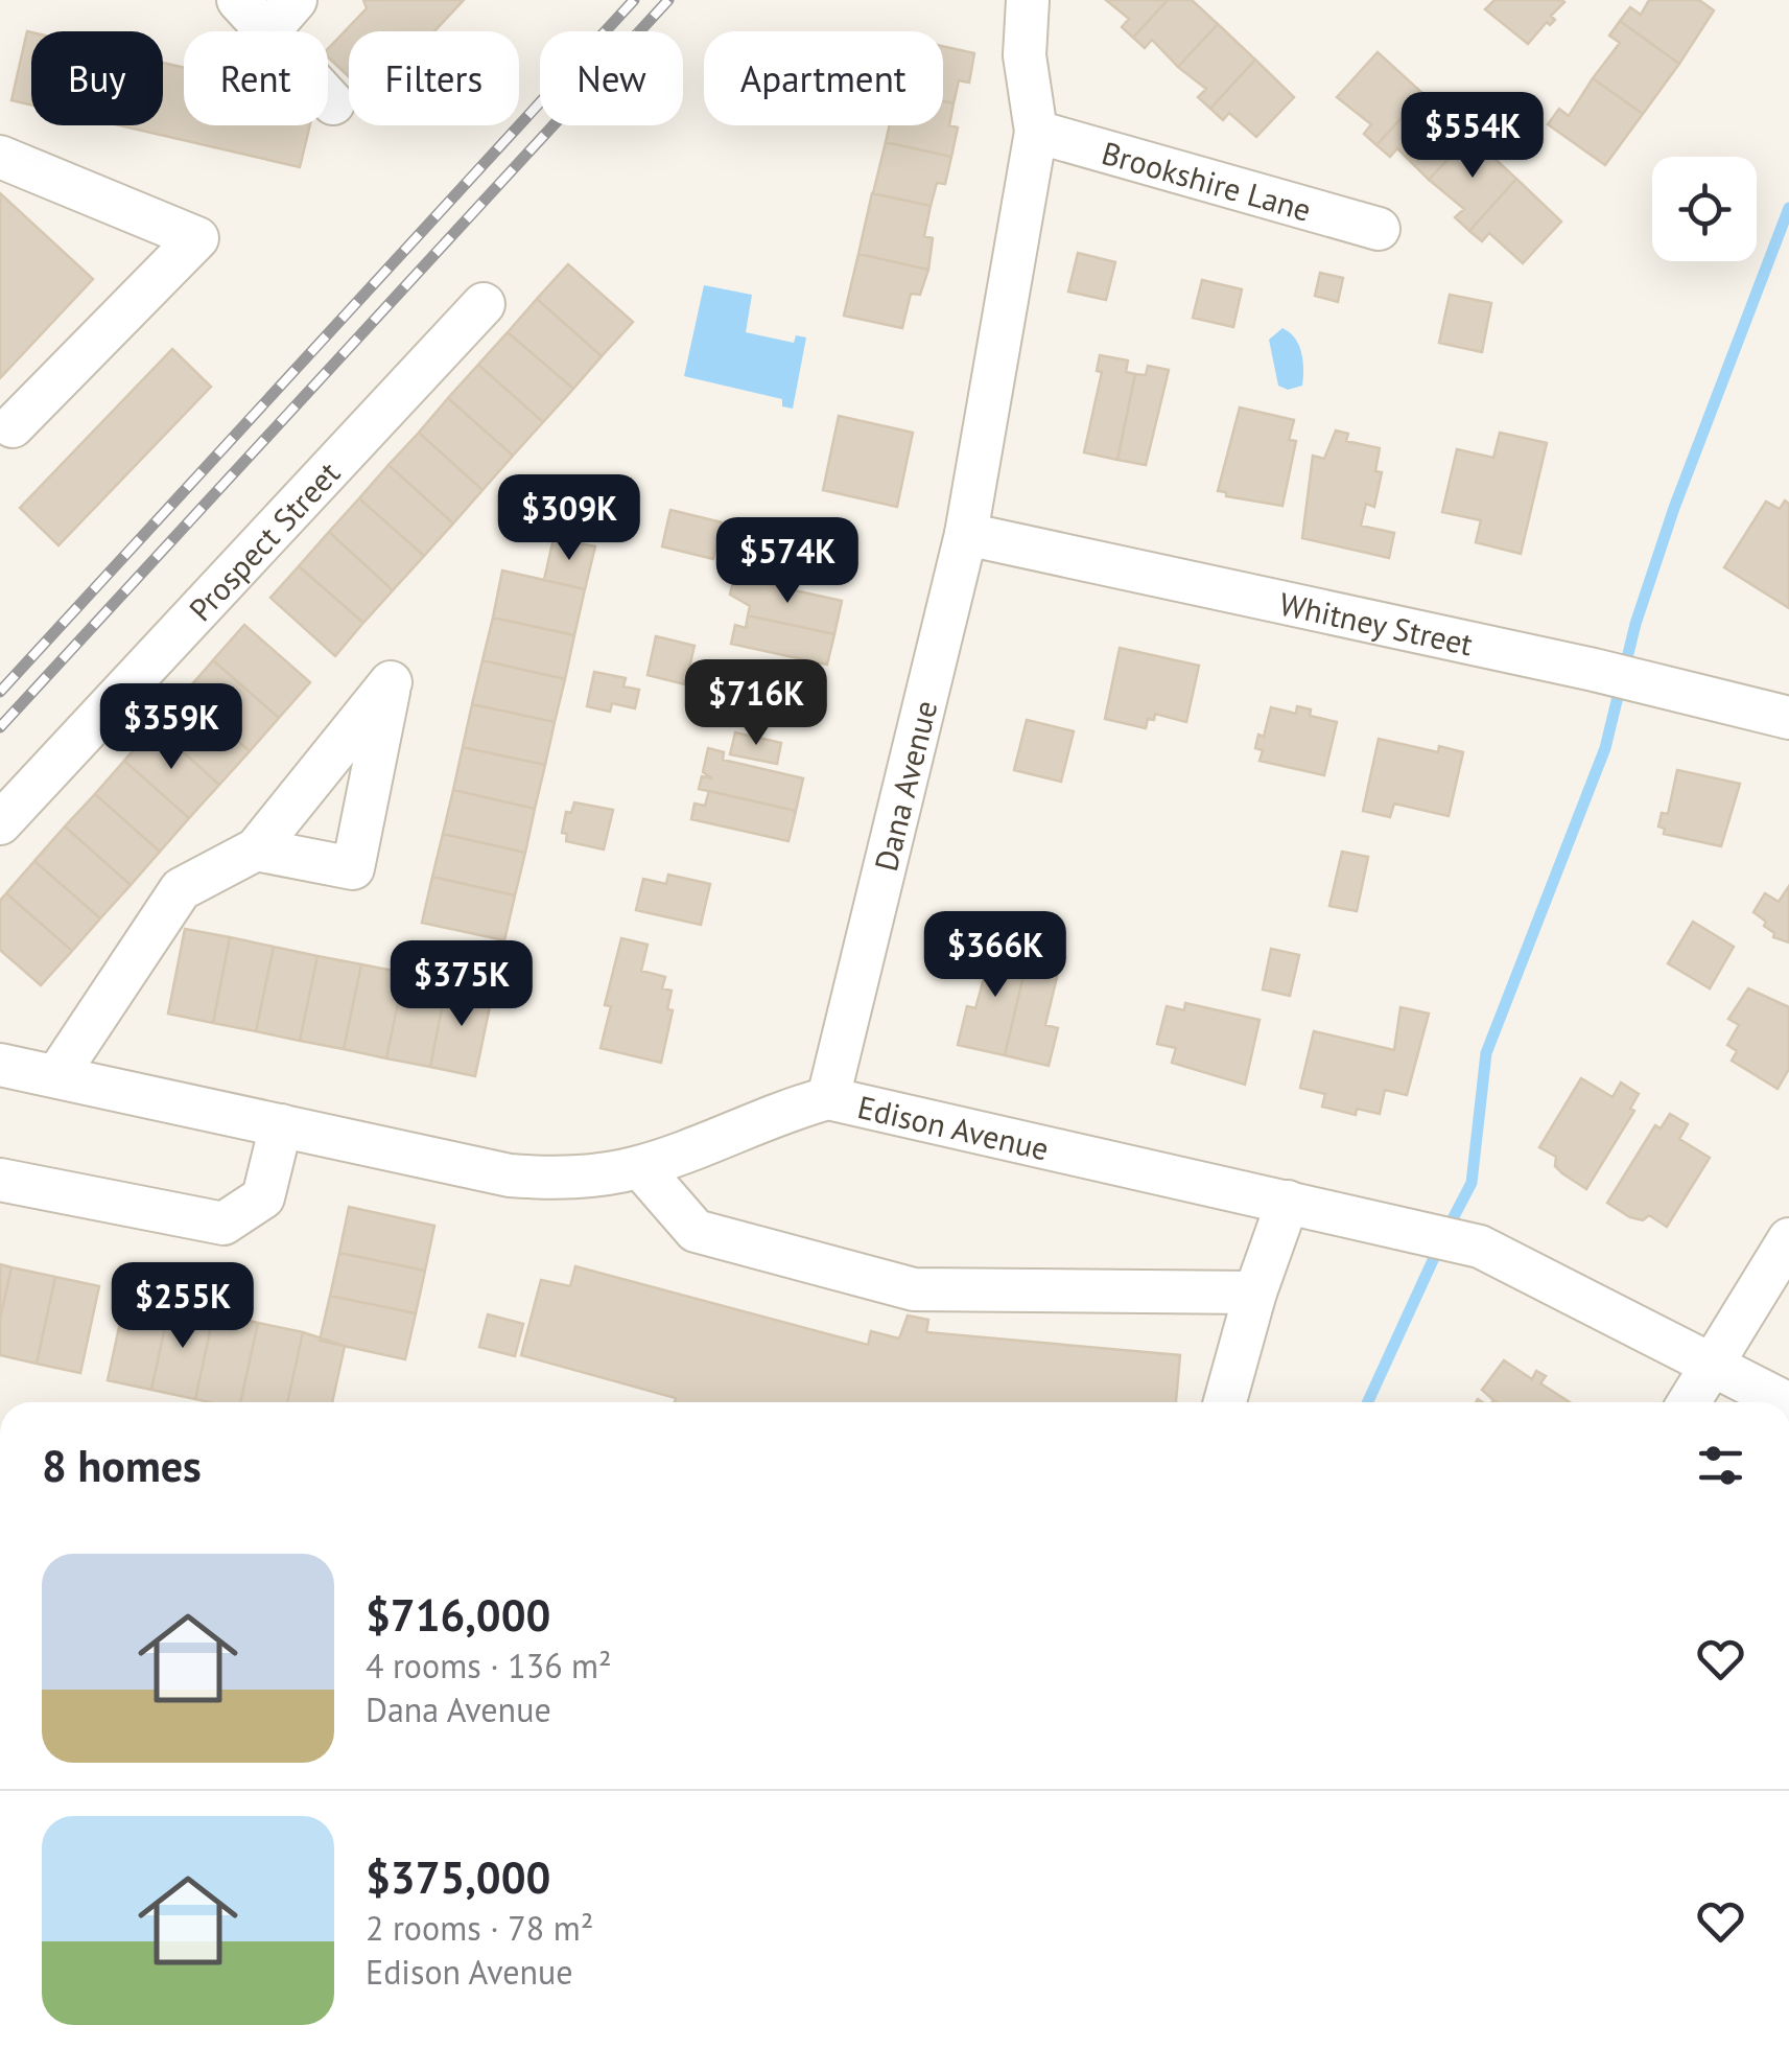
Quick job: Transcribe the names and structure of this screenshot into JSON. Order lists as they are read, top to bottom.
{
  "streets": {
    "street": [
      "Brookshire Lane",
      "Prospect Street",
      "Whitney Street",
      "Dana Avenue",
      "Edison Avenue"
    ]
  },
  "crossings": [
    ["Whitney Street", "Dana Avenue"],
    ["Dana Avenue", "Edison Avenue"]
  ],
  "page": {
    "chip": [
      "Buy",
      "Rent",
      "Filters",
      "New",
      "Apartment"
    ],
    "price": [
      "$554K",
      "$309K",
      "$574K",
      "$716K",
      "$359K",
      "$366K",
      "$375K",
      "$255K"
    ],
    "heading": "8 homes",
    "list": [
      {
        "name": "$716,000",
        "note": "4 rooms · 136 m² · Dana Avenue"
      },
      {
        "name": "$375,000",
        "note": "2 rooms · 78 m² · Edison Avenue"
      }
    ]
  }
}
